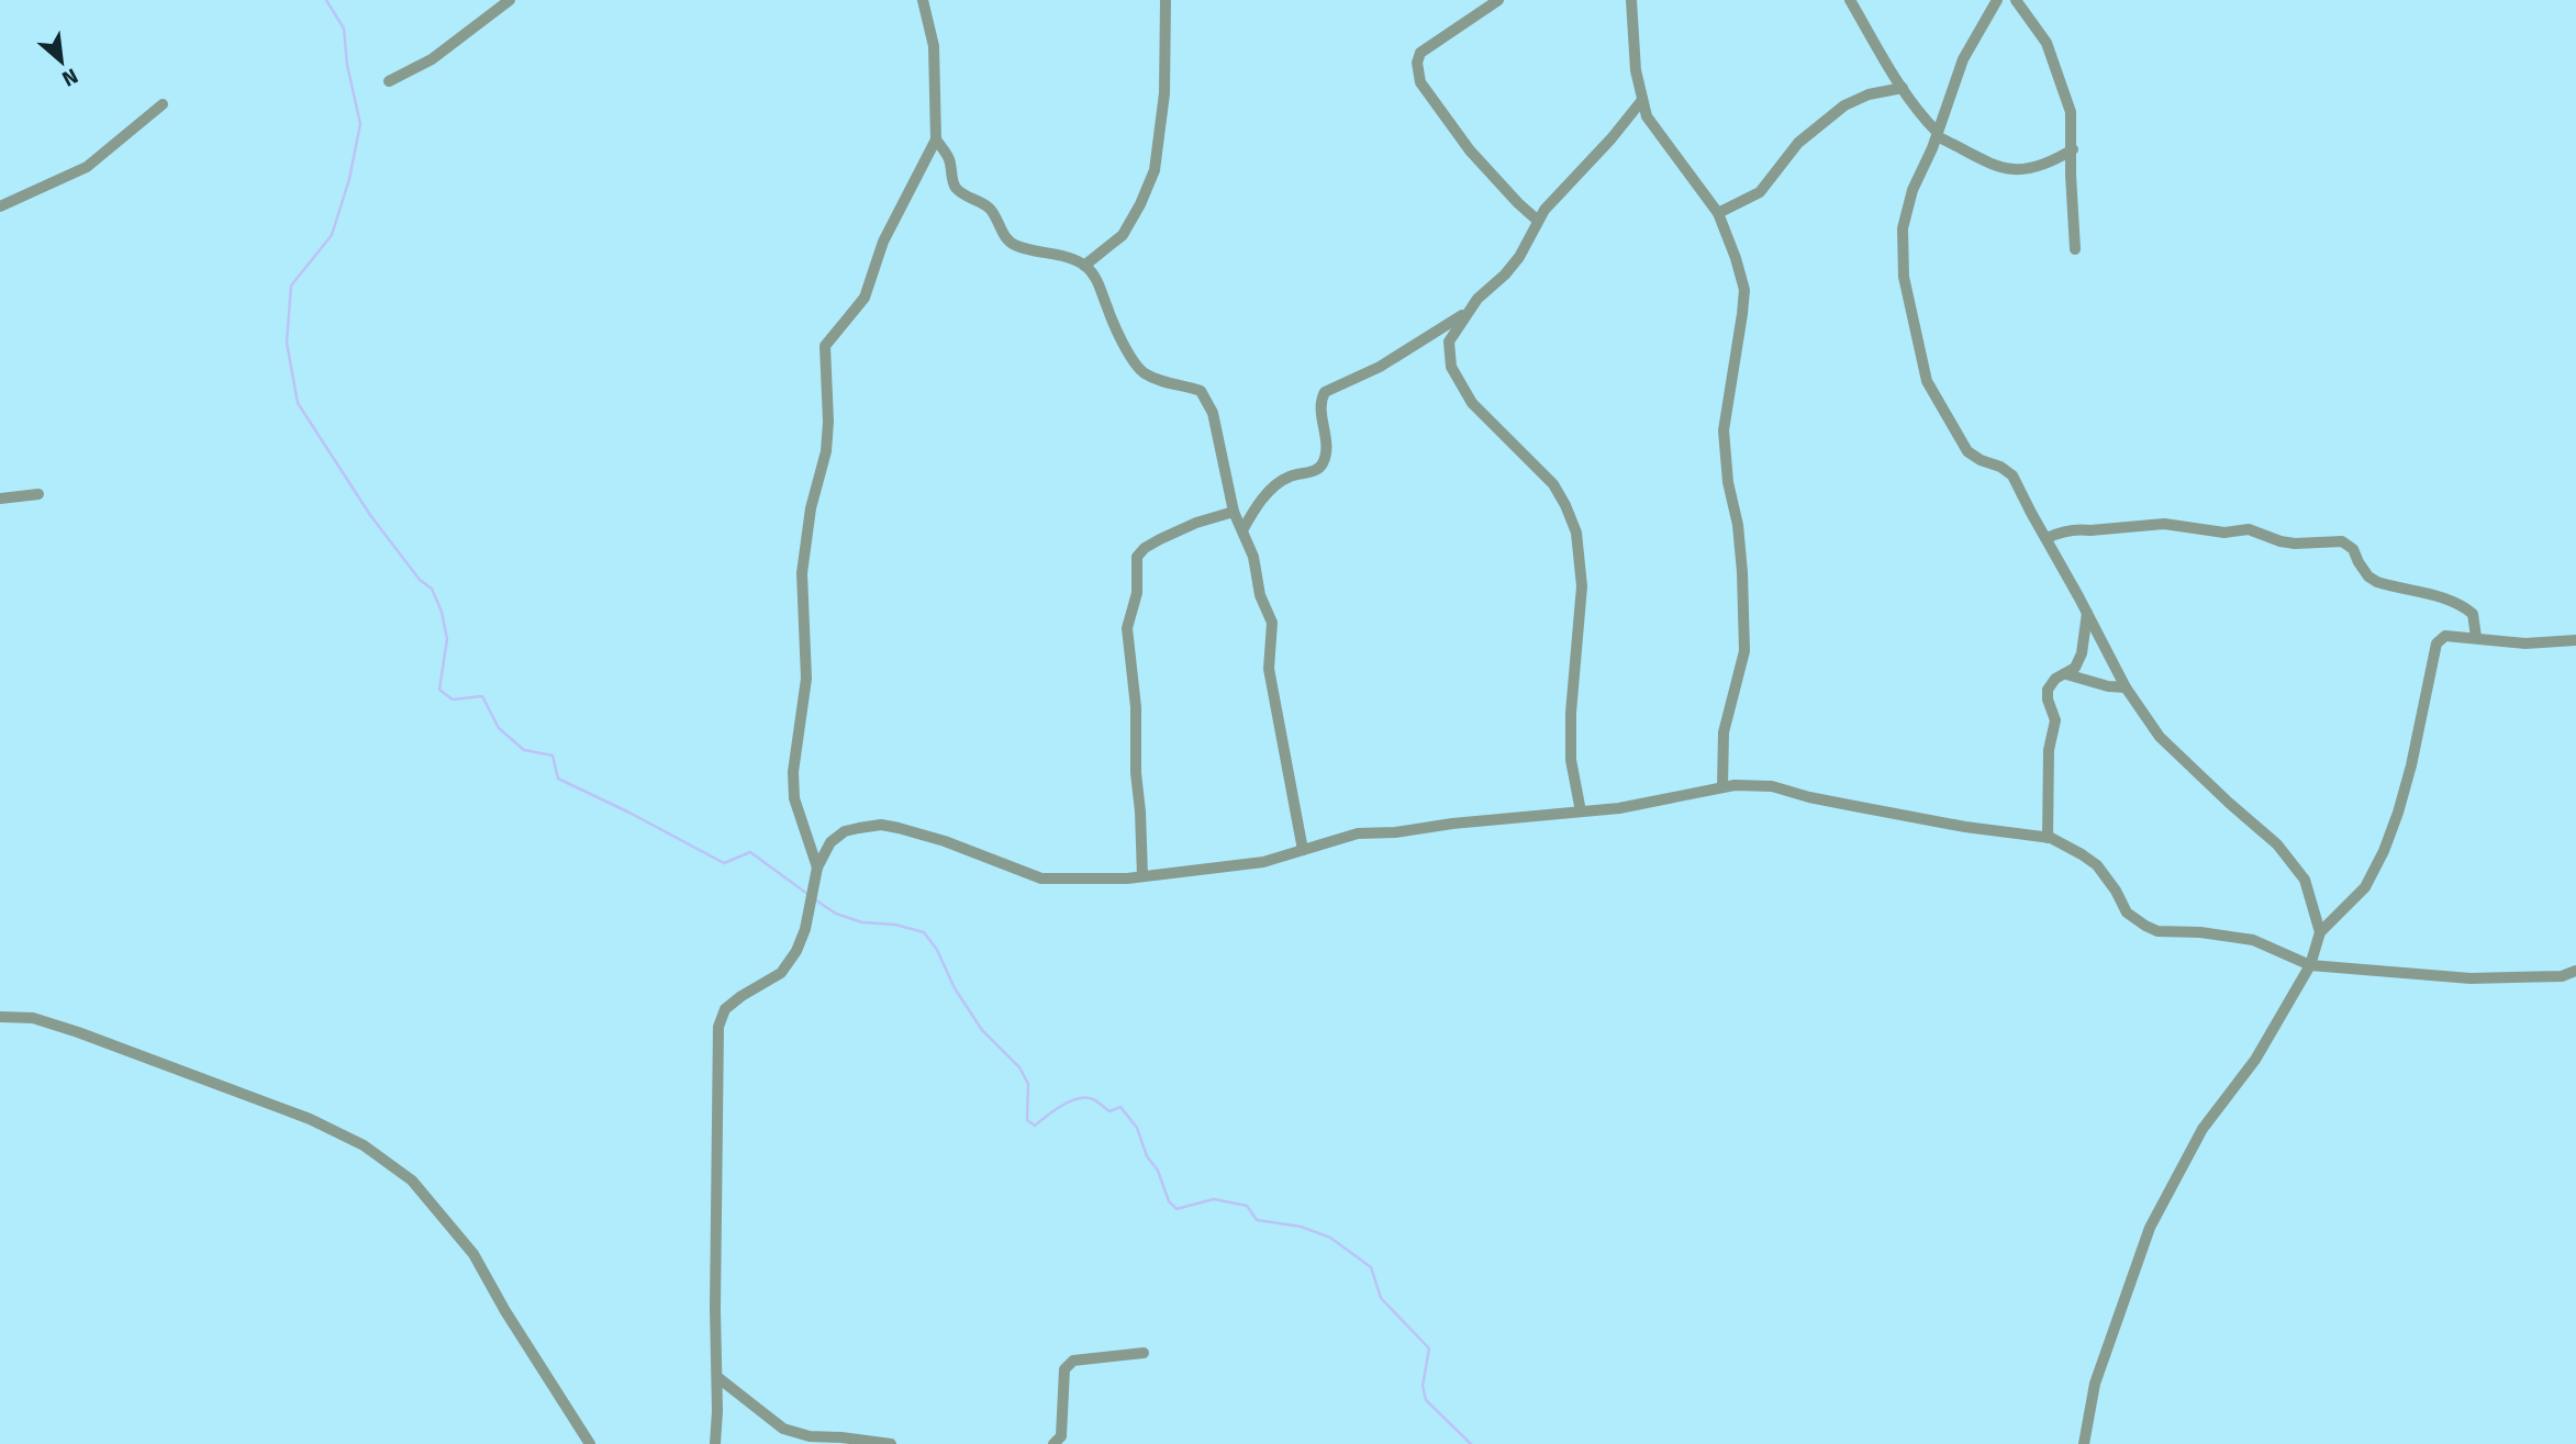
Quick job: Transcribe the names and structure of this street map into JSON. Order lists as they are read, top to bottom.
{
  "north": "bottom right"
}
